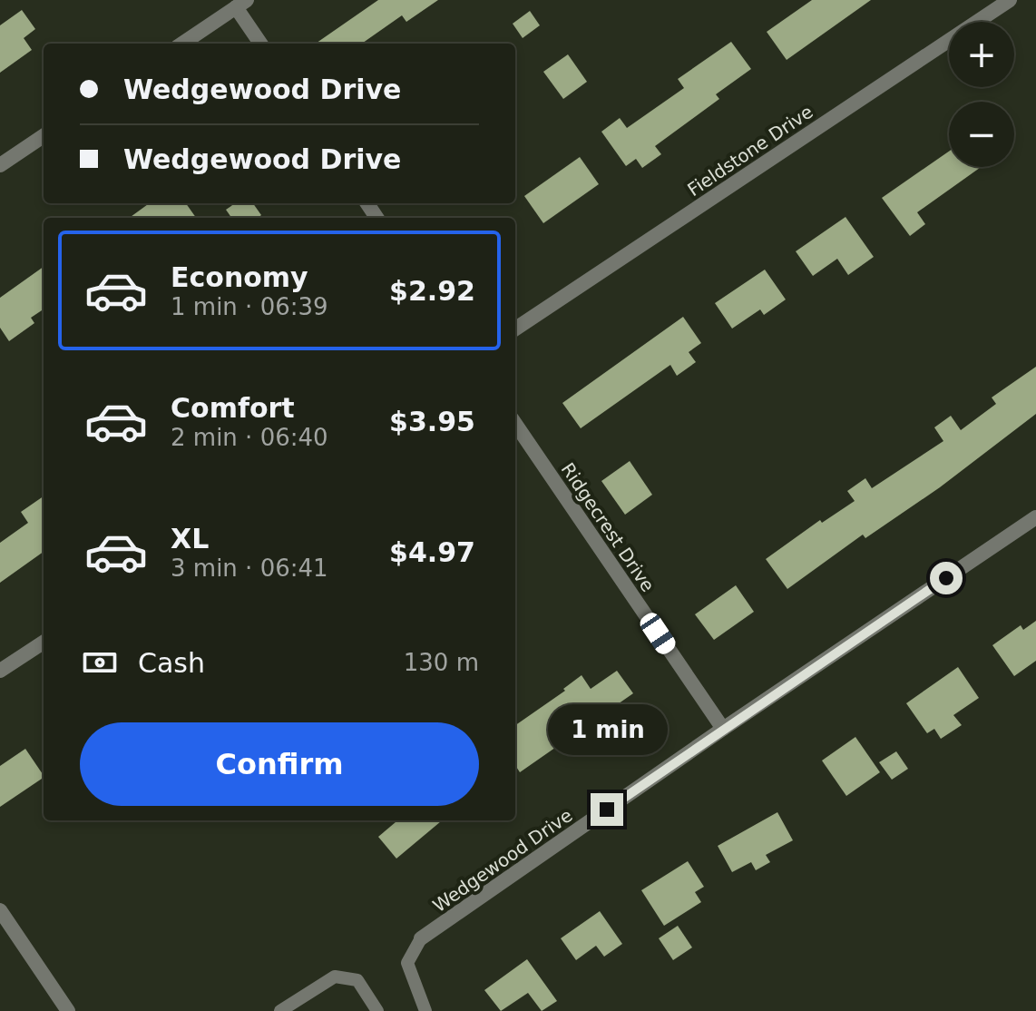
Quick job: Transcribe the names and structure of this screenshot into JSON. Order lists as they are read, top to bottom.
{
  "streets": {
    "street": ["Fieldstone Drive", "Ridgecrest Drive", "Wedgewood Drive"]
  },
  "crossings": [
    ["Ridgecrest Drive", "Wedgewood Drive"]
  ],
  "page": {
    "map_buttons": ["+", "−"],
    "banner": ["Wedgewood Drive", "Wedgewood Drive"],
    "list": [
      {
        "name": "Economy",
        "note": "1 min · 06:39",
        "value": "$2.92"
      },
      {
        "name": "Comfort",
        "note": "2 min · 06:40",
        "value": "$3.95"
      },
      {
        "name": "XL",
        "note": "3 min · 06:41",
        "value": "$4.97"
      }
    ],
    "pay": ["Cash", "130 m"],
    "bubble": "1 min",
    "buttons": "Confirm"
  }
}
